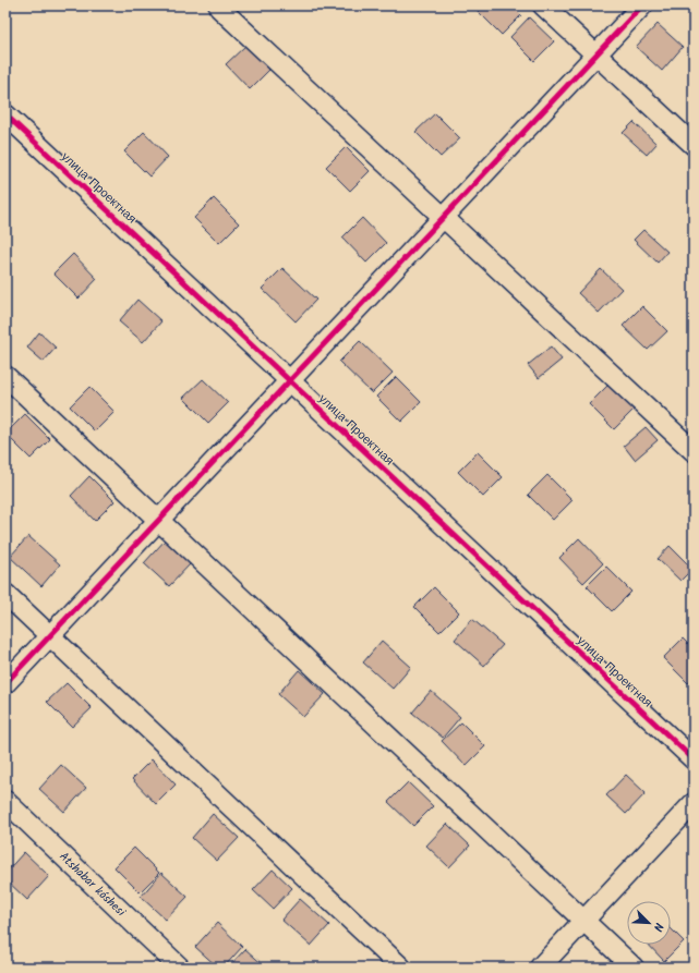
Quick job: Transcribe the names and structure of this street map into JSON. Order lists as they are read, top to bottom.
{
  "streets": {
    "street": ["улица Проектная", "Atshabar kóshesi"]
  },
  "north": "bottom right"
}
